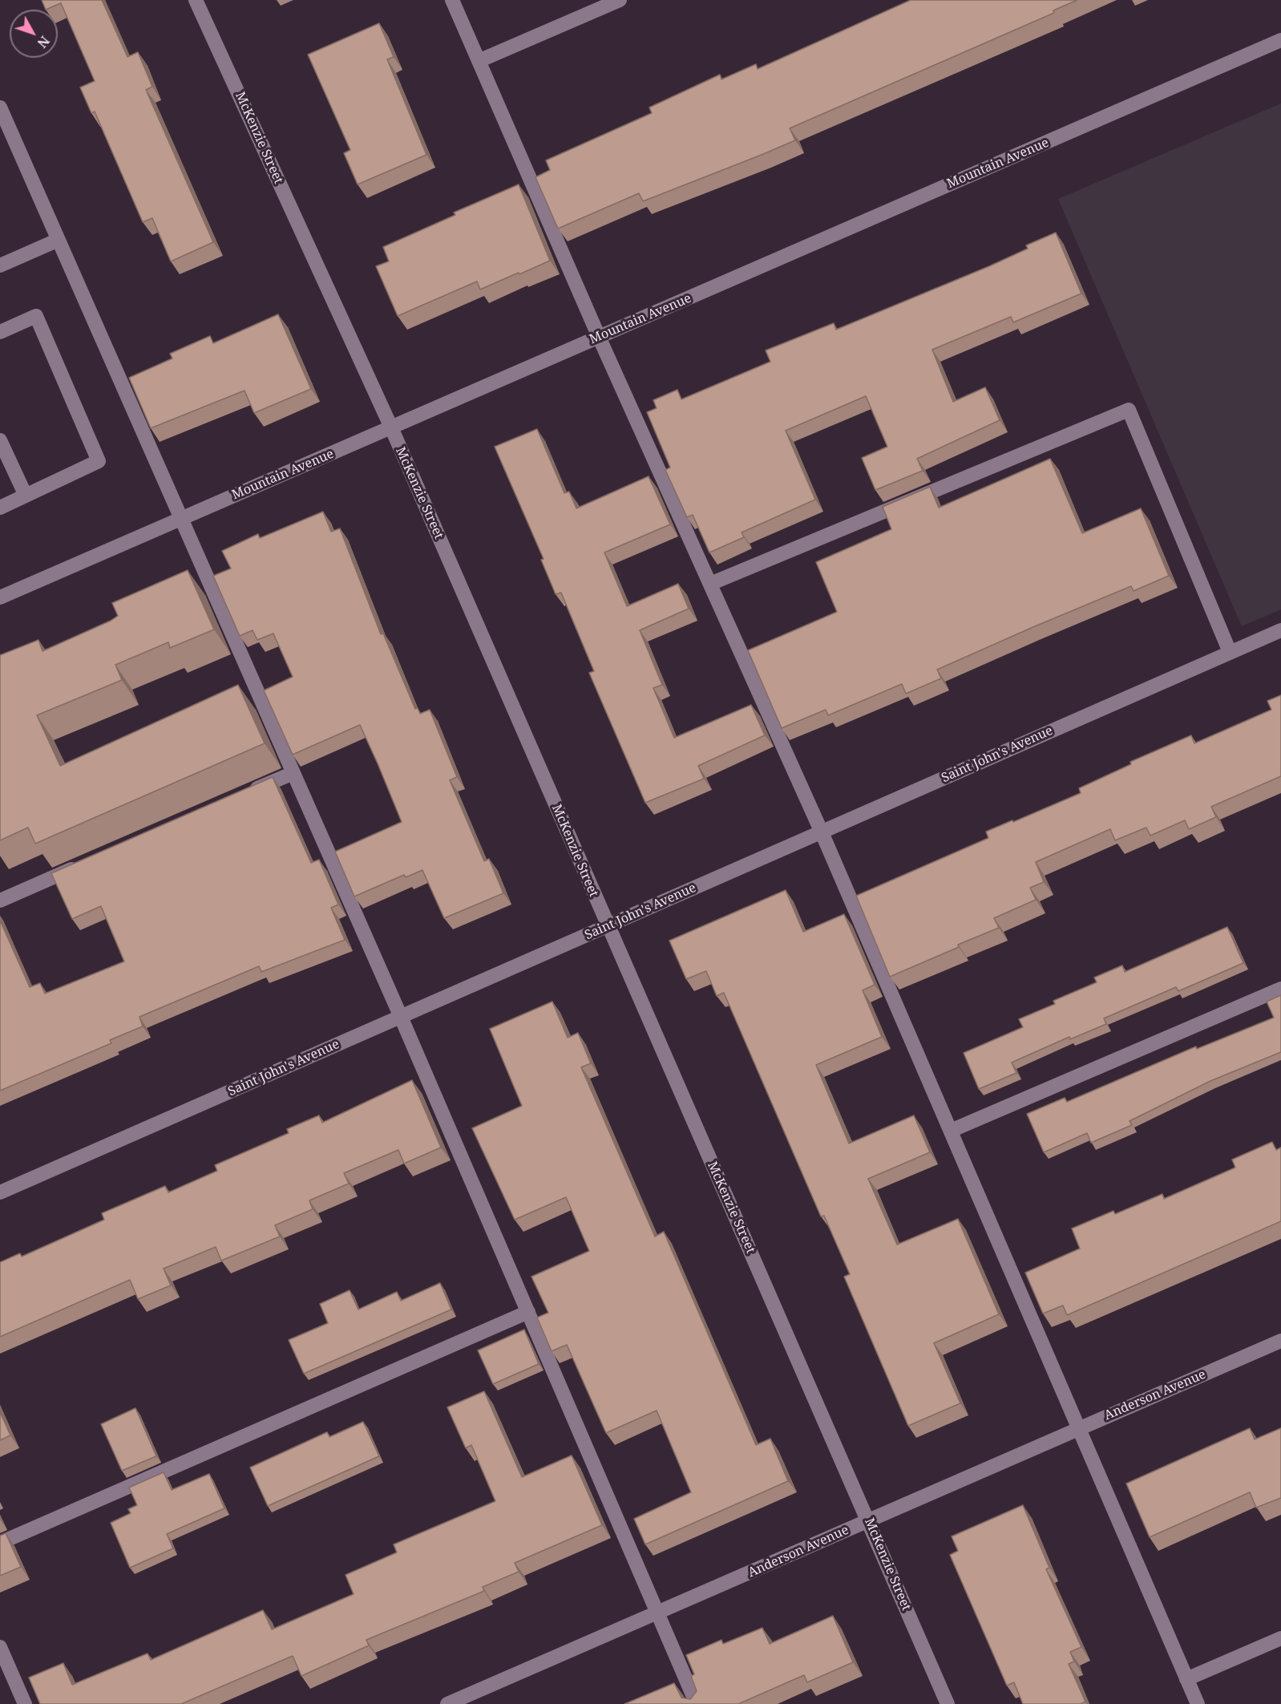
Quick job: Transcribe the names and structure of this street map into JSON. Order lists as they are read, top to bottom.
{
  "streets": {
    "street": [
      "McKenzie Street",
      "Mountain Avenue",
      "Saint John's Avenue",
      "Anderson Avenue"
    ]
  },
  "crossings": [
    ["McKenzie Street", "Mountain Avenue"],
    ["McKenzie Street", "Saint John's Avenue"],
    ["McKenzie Street", "Anderson Avenue"]
  ],
  "north": "bottom right"
}
